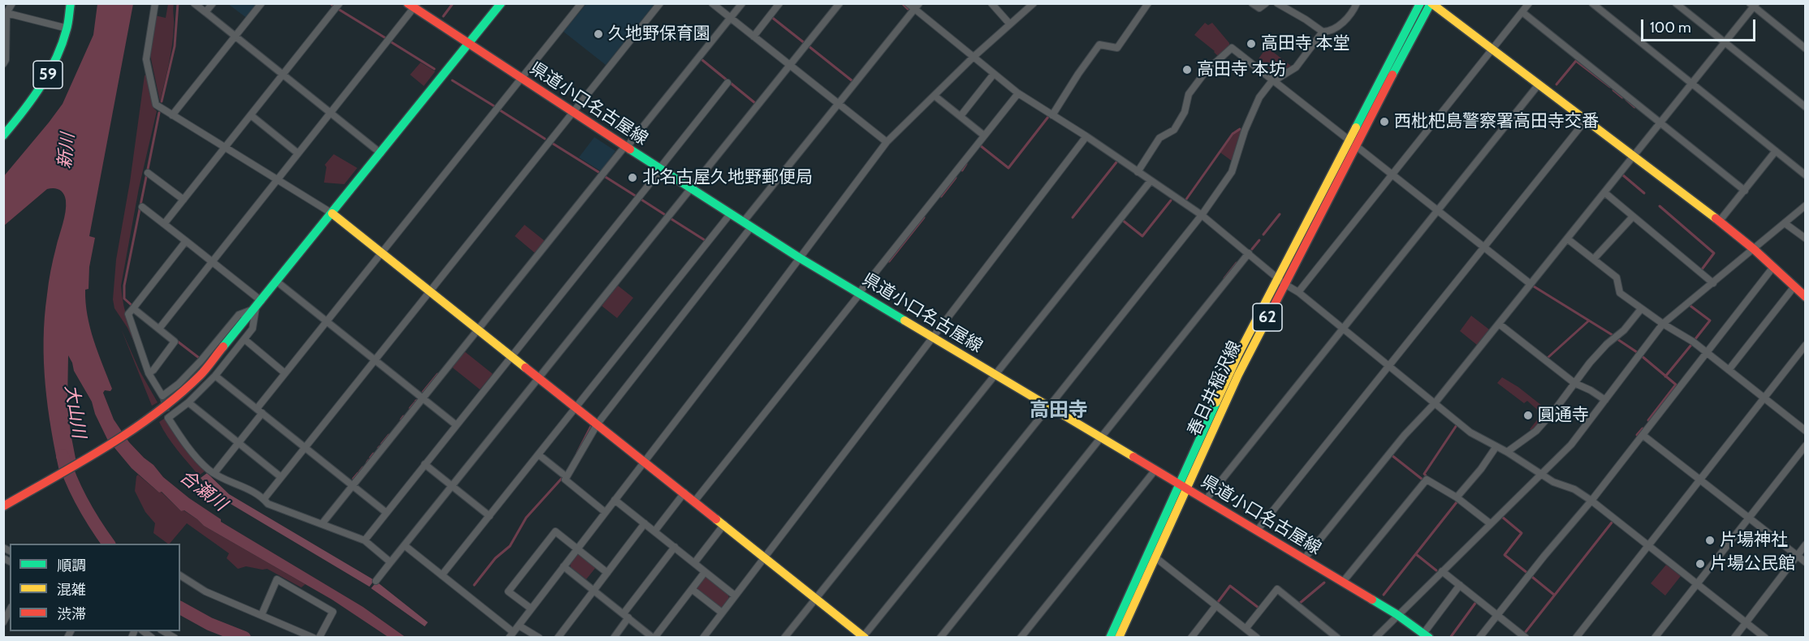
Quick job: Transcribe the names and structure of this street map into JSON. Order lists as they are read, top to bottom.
{
  "streets": {
    "main road": [
      "59",
      "県道小口名古屋線",
      "62",
      "春日井稲沢線"
    ]
  },
  "crossings": [
    ["県道小口名古屋線", "春日井稲沢線"]
  ],
  "districts": ["高田寺"],
  "water": ["新川", "大山川", "合瀬川"],
  "places": [
    "久地野保育園",
    "高田寺 本堂",
    "高田寺 本坊",
    "西枇杷島警察署高田寺交番",
    "北名古屋久地野郵便局",
    "圓通寺",
    "片場神社",
    "片場公民館"
  ],
  "legend": ["順調", "混雑", "渋滞"],
  "scale_bar": "100 m"
}
